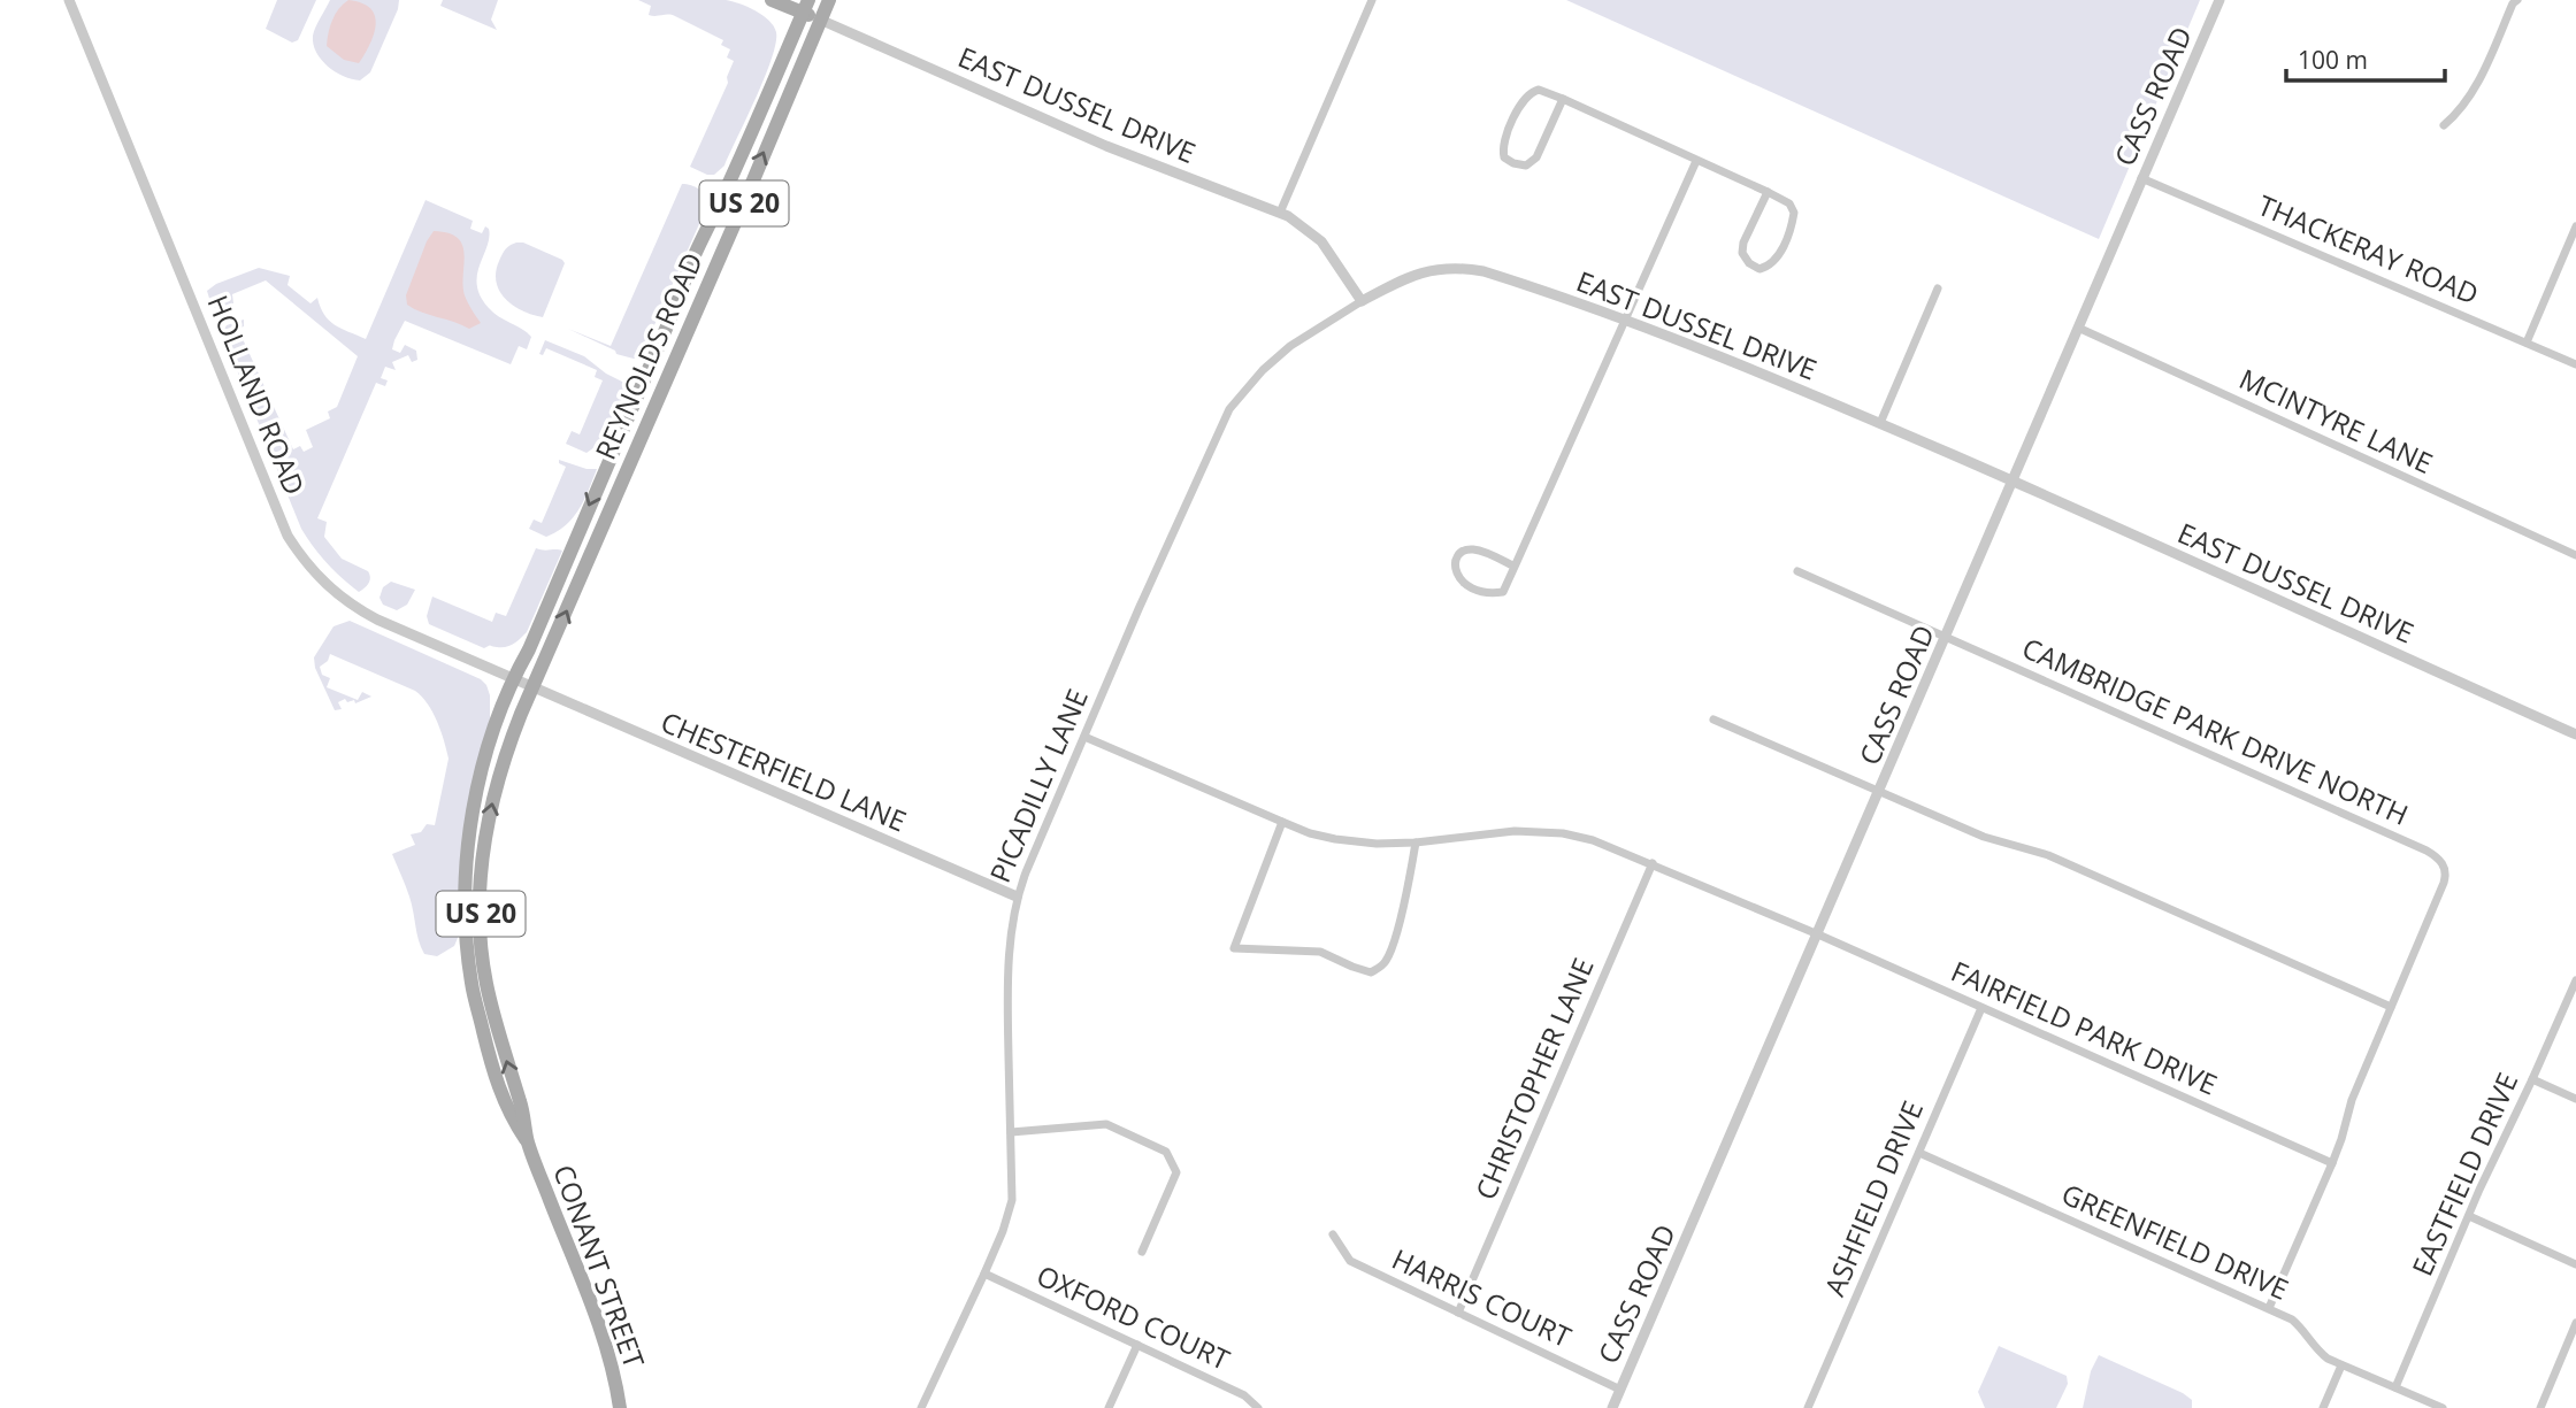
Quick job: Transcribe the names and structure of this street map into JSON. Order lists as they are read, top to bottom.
{
  "streets": {
    "main road": ["US 20", "REYNOLDS ROAD", "CONANT STREET"],
    "street": [
      "CASS ROAD",
      "EAST DUSSEL DRIVE",
      "THACKERAY ROAD",
      "HOLLAND ROAD",
      "MCINTYRE LANE",
      "CAMBRIDGE PARK DRIVE NORTH",
      "CHESTERFIELD LANE",
      "PICADILLY LANE",
      "FAIRFIELD PARK DRIVE",
      "CHRISTOPHER LANE",
      "EASTFIELD DRIVE",
      "ASHFIELD DRIVE",
      "GREENFIELD DRIVE",
      "HARRIS COURT",
      "OXFORD COURT"
    ]
  },
  "crossings": [
    ["CASS ROAD", "EAST DUSSEL DRIVE"],
    ["CASS ROAD", "THACKERAY ROAD"],
    ["CASS ROAD", "MCINTYRE LANE"],
    ["CASS ROAD", "CAMBRIDGE PARK DRIVE NORTH"],
    ["CASS ROAD", "FAIRFIELD PARK DRIVE"],
    ["CASS ROAD", "HARRIS COURT"],
    ["EAST DUSSEL DRIVE", "REYNOLDS ROAD"],
    ["EAST DUSSEL DRIVE", "PICADILLY LANE"],
    ["REYNOLDS ROAD", "HOLLAND ROAD"],
    ["REYNOLDS ROAD", "CHESTERFIELD LANE"],
    ["REYNOLDS ROAD", "CONANT STREET"],
    ["HOLLAND ROAD", "CHESTERFIELD LANE"],
    ["HOLLAND ROAD", "CONANT STREET"],
    ["CHESTERFIELD LANE", "PICADILLY LANE"],
    ["CHESTERFIELD LANE", "CONANT STREET"],
    ["PICADILLY LANE", "OXFORD COURT"],
    ["FAIRFIELD PARK DRIVE", "ASHFIELD DRIVE"],
    ["CHRISTOPHER LANE", "HARRIS COURT"],
    ["EASTFIELD DRIVE", "GREENFIELD DRIVE"],
    ["ASHFIELD DRIVE", "GREENFIELD DRIVE"]
  ],
  "scale_bar": "100 m"
}
